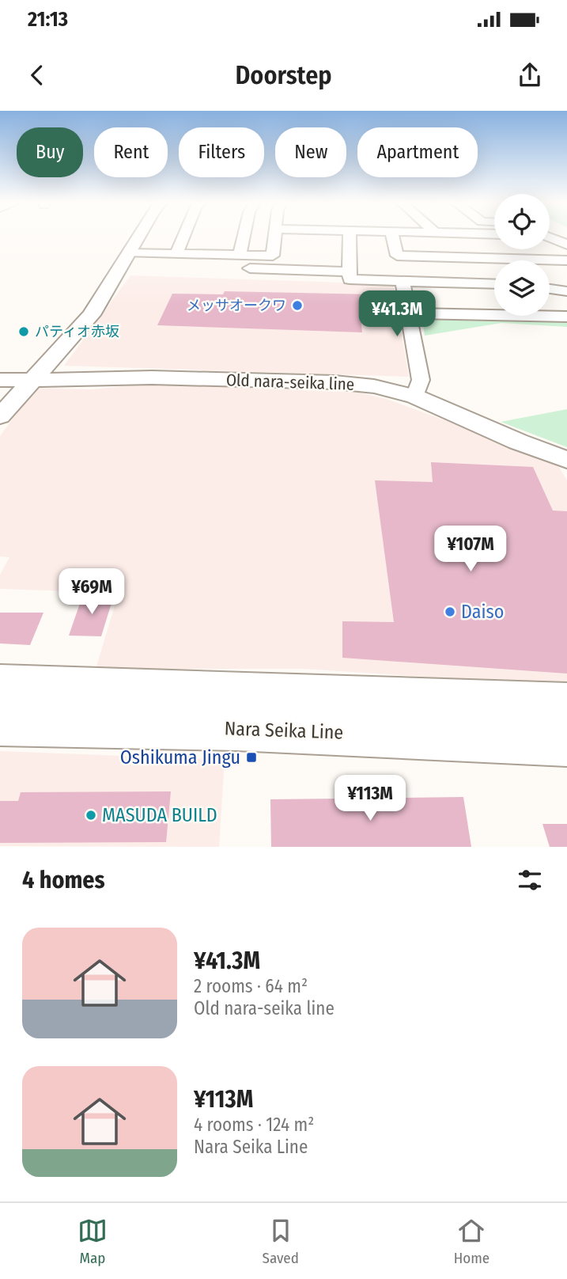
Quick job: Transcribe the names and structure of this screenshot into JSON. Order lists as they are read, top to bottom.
{
  "streets": {
    "main road": ["Nara Seika Line"],
    "street": ["Old nara-seika line"]
  },
  "places": {
    "other": [
      "メッサオークワ",
      "パティオ赤坂",
      "Daiso",
      "MASUDA BUILD"
    ],
    "transit": ["Oshikuma Jingu"]
  },
  "page": {
    "status": "21:13",
    "header": "Doorstep",
    "chip": [
      "Buy",
      "Rent",
      "Filters",
      "New",
      "Apartment"
    ],
    "price": [
      "¥41.3M",
      "¥107M",
      "¥69M",
      "¥113M"
    ],
    "heading": "4 homes",
    "list": [
      {
        "name": "¥41.3M",
        "note": "2 rooms · 64 m² · Old nara-seika line"
      },
      {
        "name": "¥113M",
        "note": "4 rooms · 124 m² · Nara Seika Line"
      }
    ],
    "tabs": ["Map", "Saved", "Home"]
  }
}
